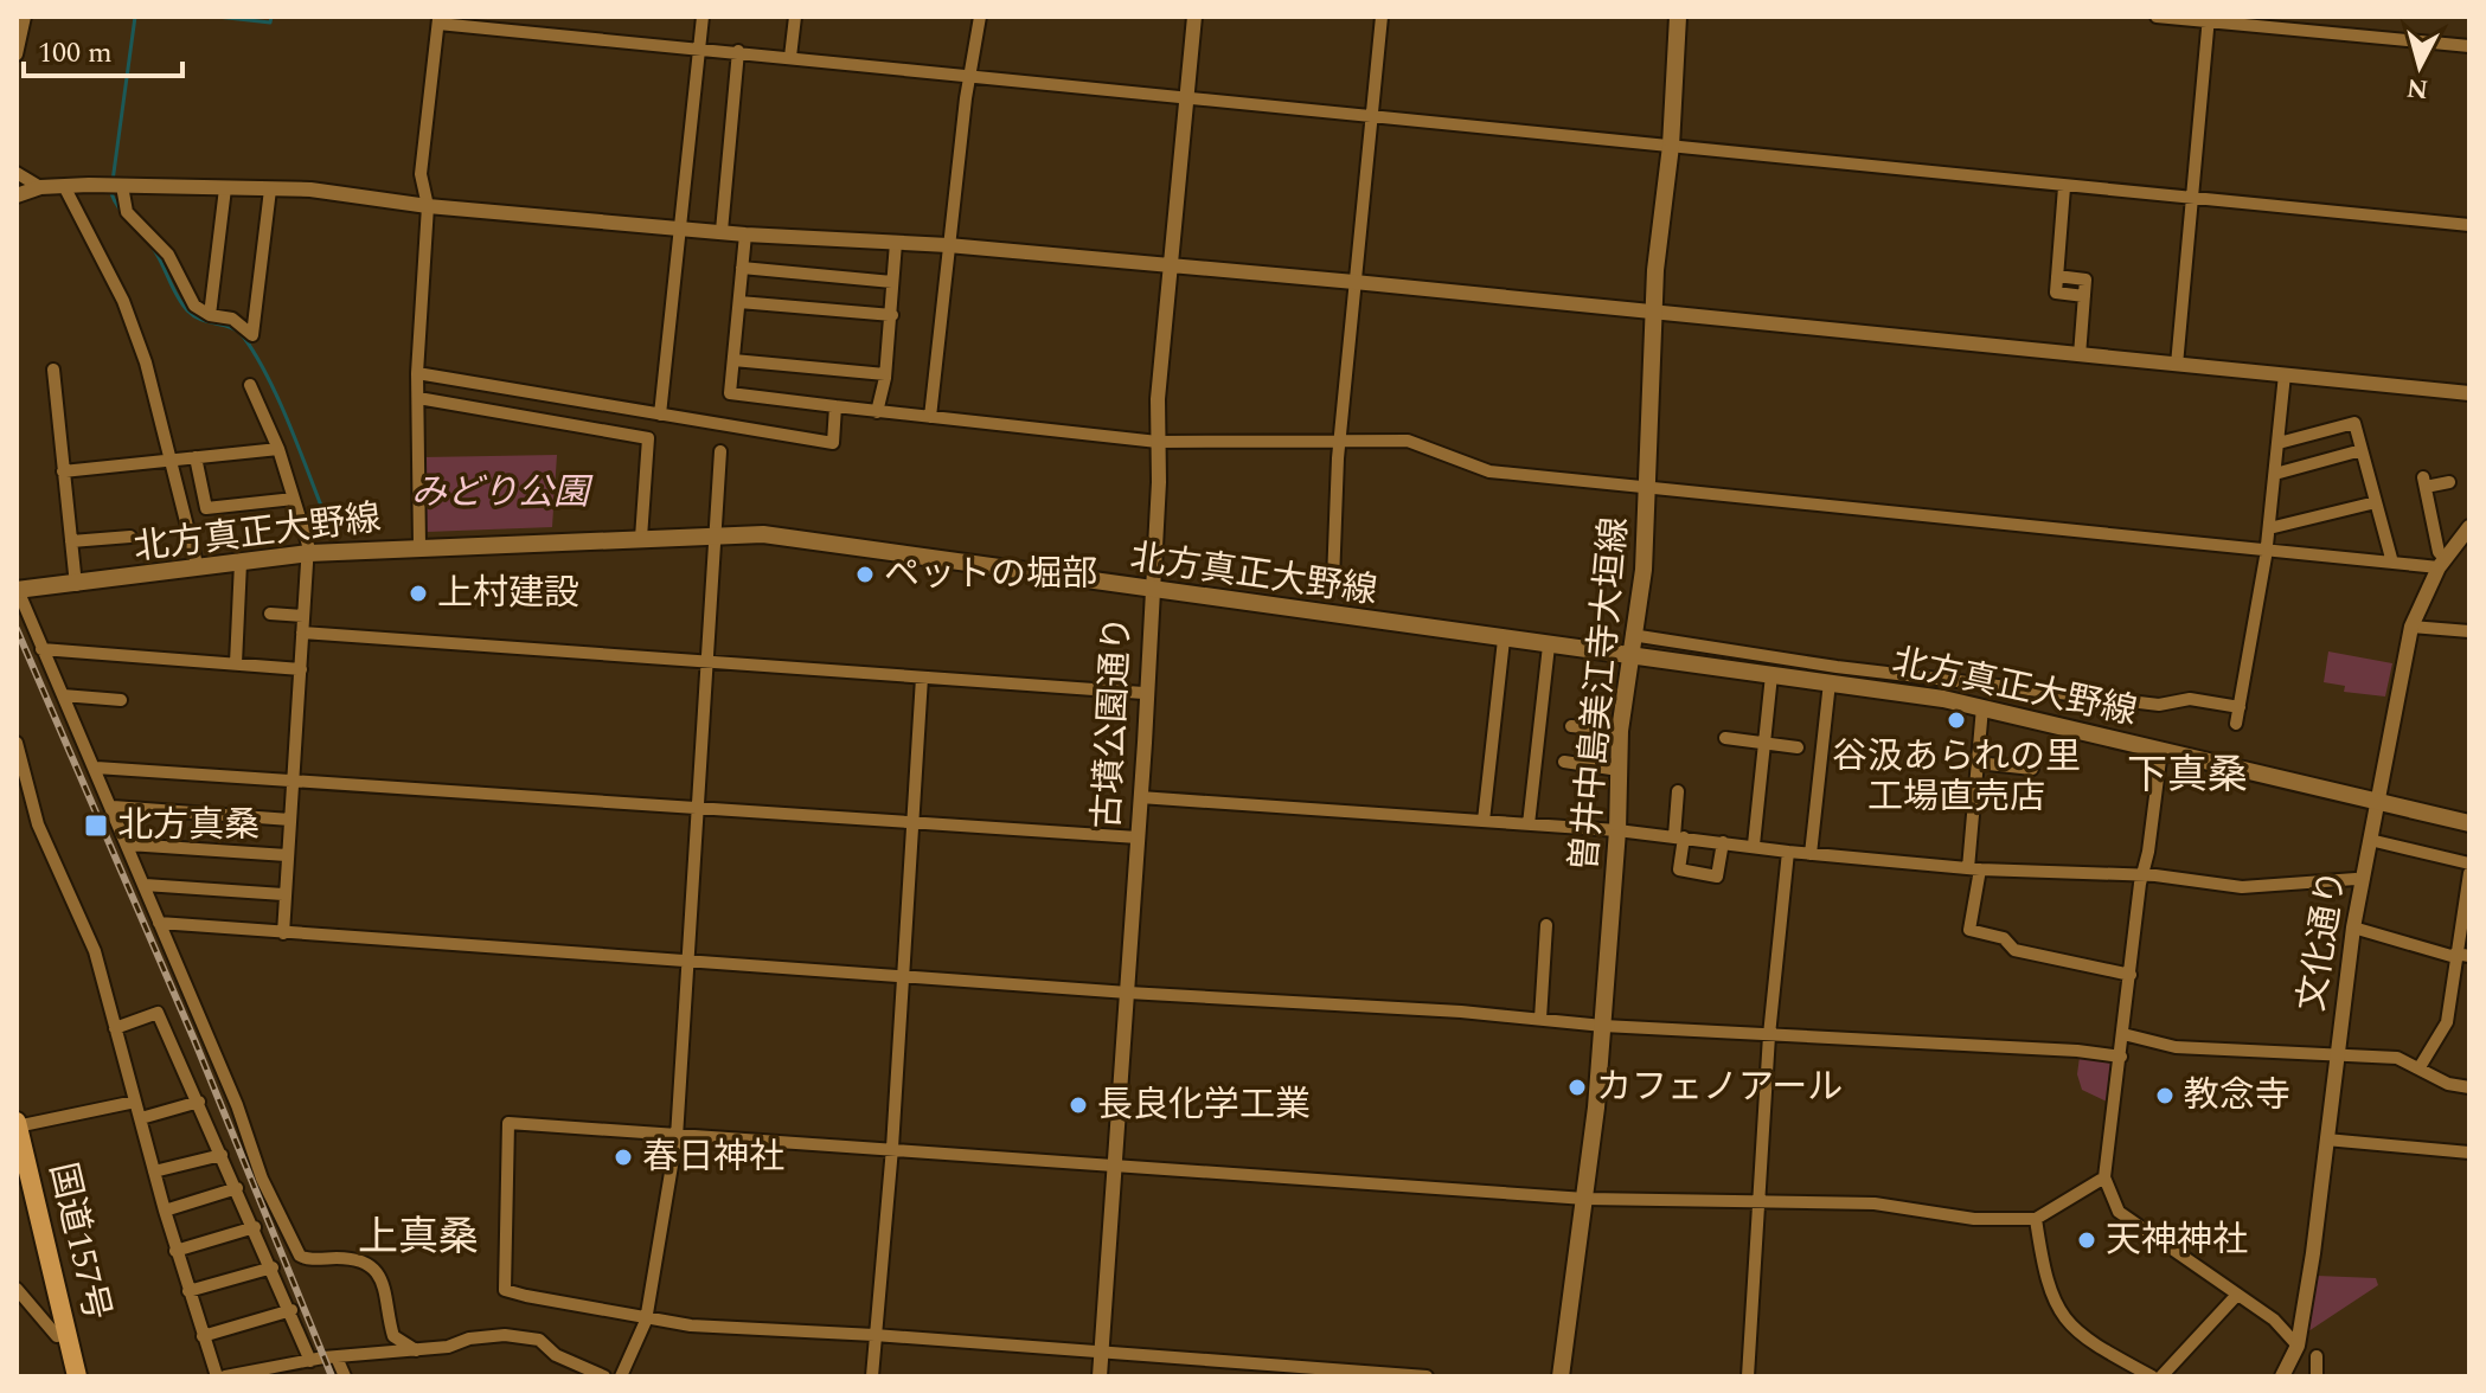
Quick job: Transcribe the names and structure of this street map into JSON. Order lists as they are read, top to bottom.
{
  "streets": {
    "highway": ["国道157号"],
    "main road": ["北方真正大野線", "曽井中島美江寺大垣線"],
    "street": ["古墳公園通り", "文化通り"]
  },
  "crossings": [
    ["北方真正大野線", "曽井中島美江寺大垣線"],
    ["北方真正大野線", "古墳公園通り"],
    ["北方真正大野線", "文化通り"]
  ],
  "districts": ["下真桑", "上真桑"],
  "parks": ["みどり公園"],
  "places": {
    "other": [
      "ペットの堀部",
      "上村建設",
      "谷汲あられの里 工場直売店",
      "カフェノアール",
      "教念寺",
      "長良化学工業",
      "春日神社",
      "天神神社"
    ],
    "transit": ["北方真桑"]
  },
  "scale_bar": "100 m",
  "north": "bottom"
}
